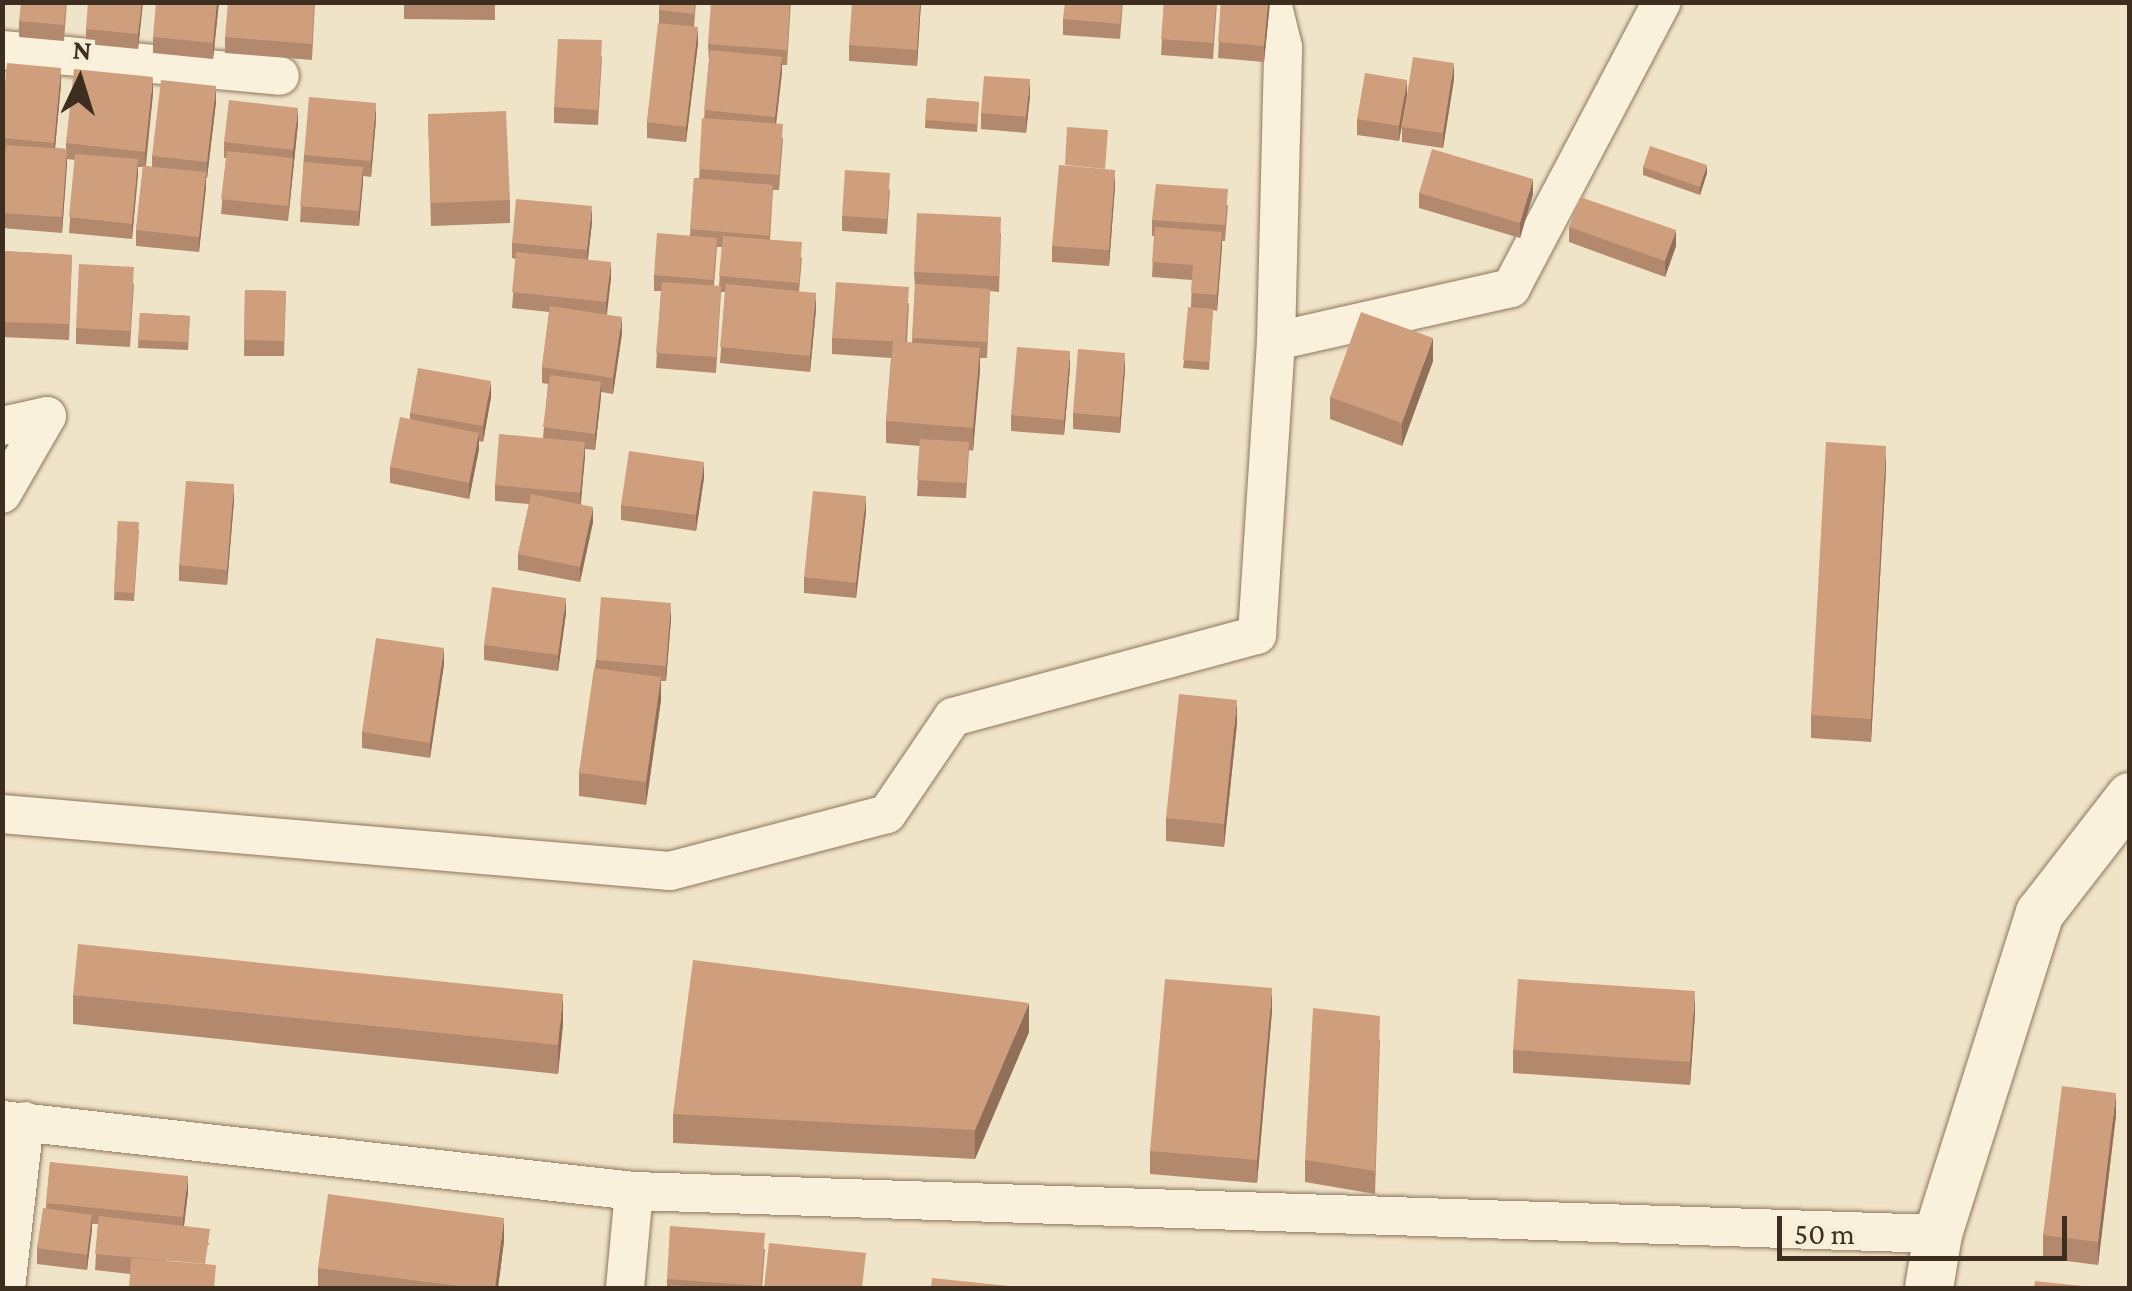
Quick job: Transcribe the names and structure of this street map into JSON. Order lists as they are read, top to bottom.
{
  "scale_bar": "50 m",
  "north": "top"
}
